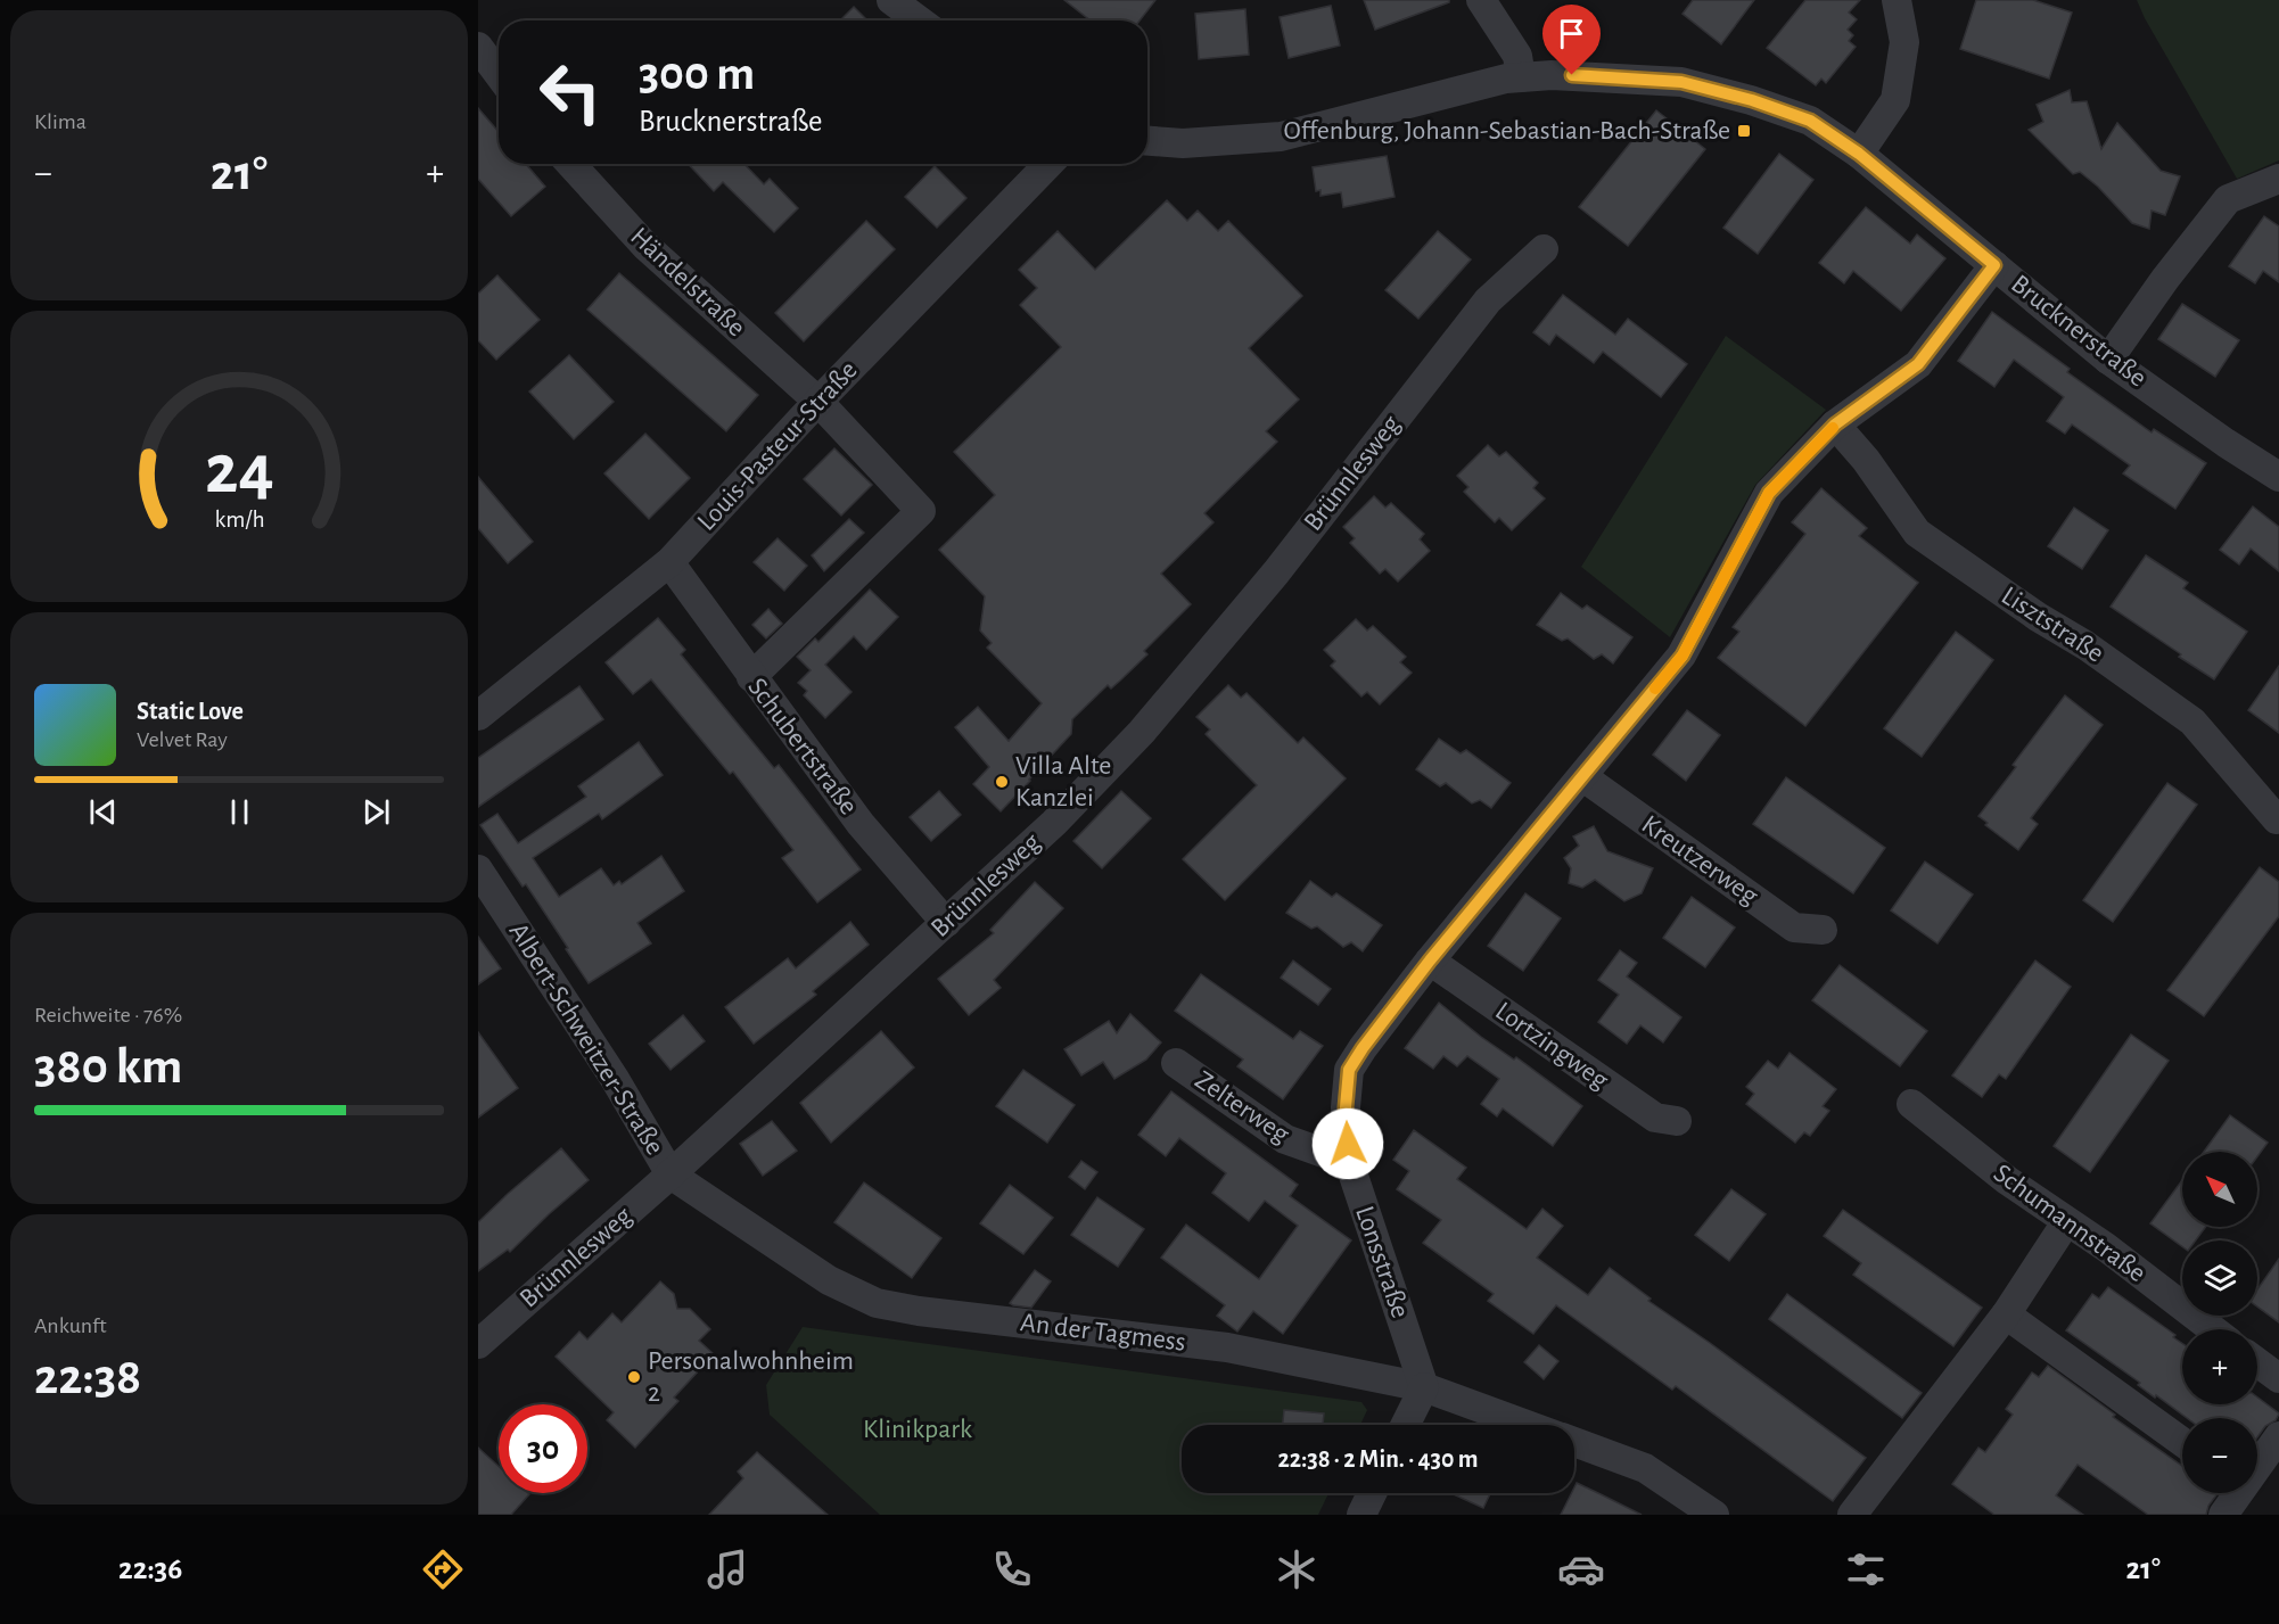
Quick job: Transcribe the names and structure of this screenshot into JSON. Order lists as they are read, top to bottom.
{
  "streets": {
    "street": [
      "Händelstraße",
      "Brucknerstraße",
      "Louis-Pasteur-Straße",
      "Brünnlesweg",
      "Lisztstraße",
      "Schubertstraße",
      "Kreutzerweg",
      "Albert-Schweitzer-Straße",
      "Lortzingweg",
      "Zelterweg",
      "Schumannstraße",
      "Lonsstraße",
      "An der Tagmess"
    ]
  },
  "crossings": [
    ["Händelstraße", "Louis-Pasteur-Straße"],
    ["Händelstraße", "Schubertstraße"],
    ["Brucknerstraße", "Lonsstraße"],
    ["Louis-Pasteur-Straße", "Schubertstraße"],
    ["Brünnlesweg", "Schubertstraße"],
    ["Brünnlesweg", "Albert-Schweitzer-Straße"],
    ["Brünnlesweg", "An der Tagmess"],
    ["Lisztstraße", "Lonsstraße"],
    ["Kreutzerweg", "Lonsstraße"],
    ["Albert-Schweitzer-Straße", "An der Tagmess"],
    ["Lortzingweg", "Lonsstraße"],
    ["Zelterweg", "Lonsstraße"],
    ["Lonsstraße", "An der Tagmess"]
  ],
  "parks": ["Klinikpark"],
  "places": {
    "transit": ["Offenburg, Johann-Sebastian-Bach-Straße"],
    "other": ["Villa Alte Kanzlei", "Personalwohnheim 2"]
  },
  "north": "top left",
  "page": {
    "tile": [
      "Klima",
      ["Reichweite · 76%", "380 km"],
      ["Ankunft", "22:38"]
    ],
    "turn": ["300 m", "Brucknerstraße"],
    "heat": ["−", "21°", "+"],
    "song": ["Static Love", "Velvet Ray"],
    "map_buttons": ["+", "−"],
    "limit": "30",
    "trip": "22:38 · 2 Min. · 430 m",
    "tabs": ["22:36", "21°"],
    "gauge": ["24", "km/h"]
  }
}
